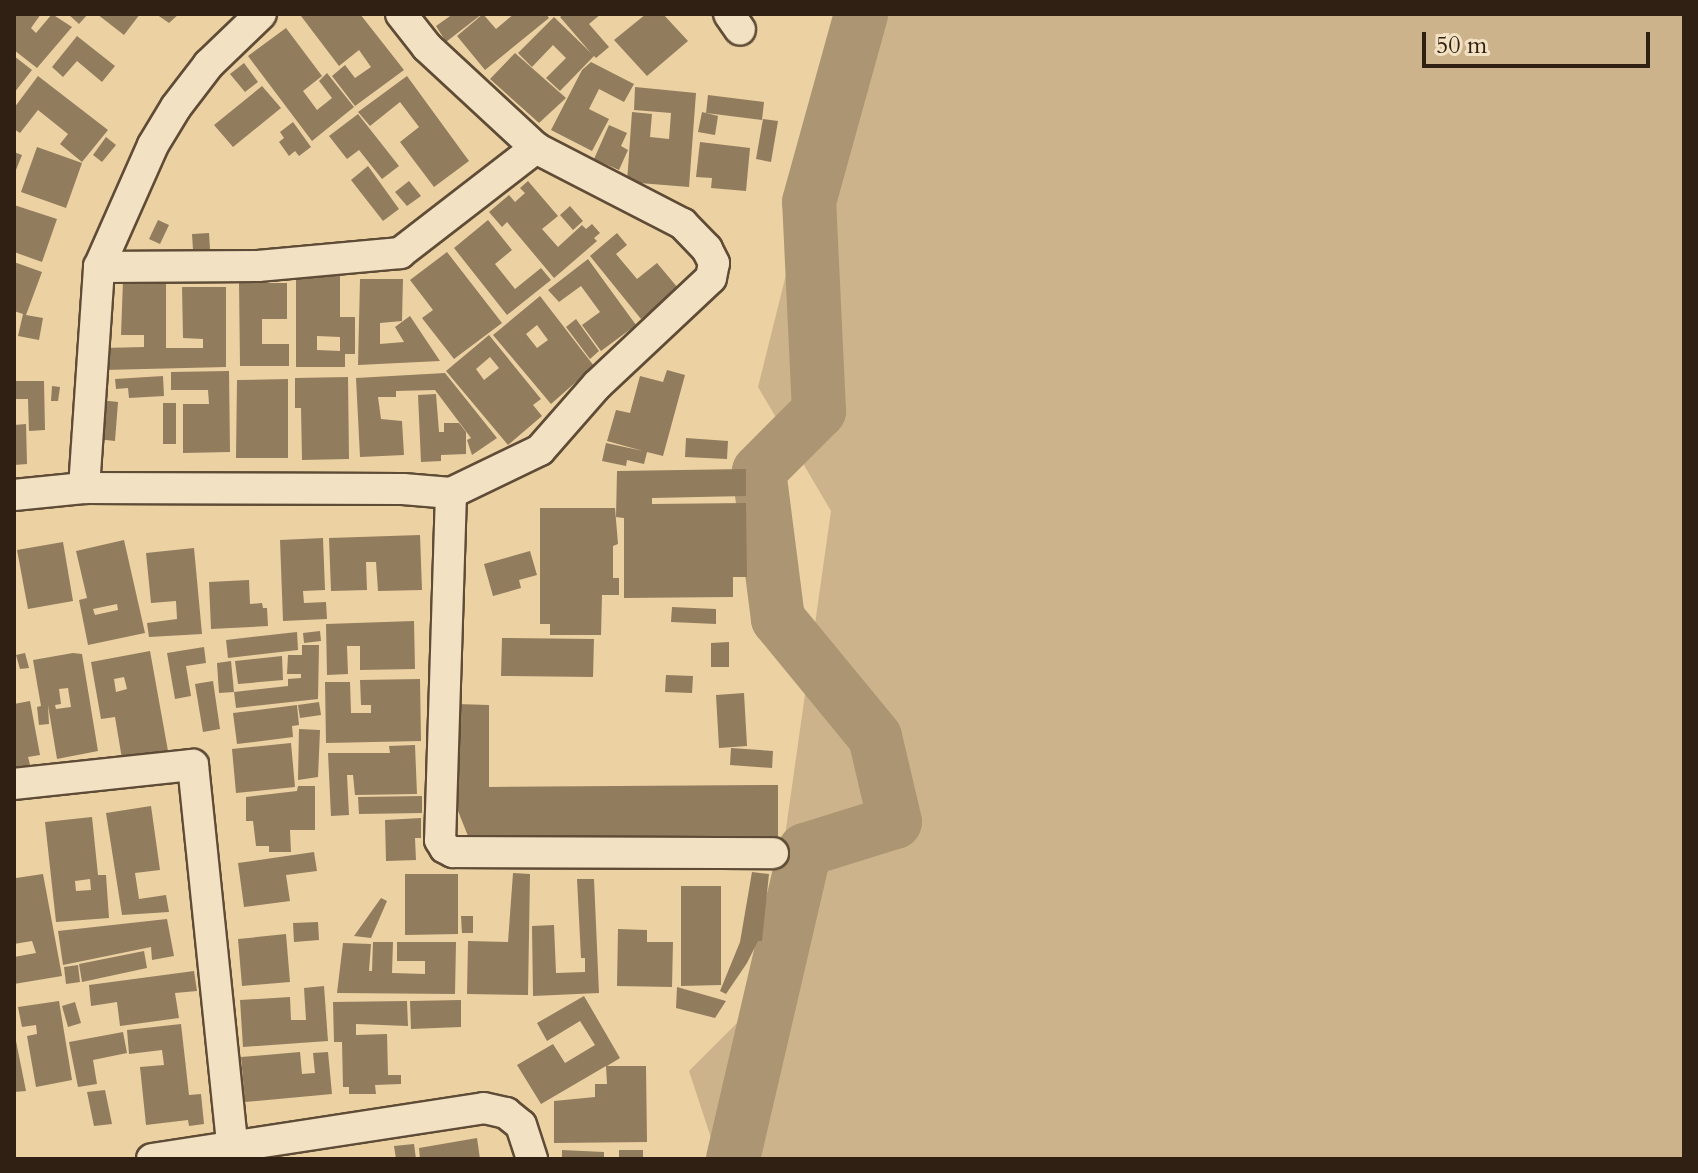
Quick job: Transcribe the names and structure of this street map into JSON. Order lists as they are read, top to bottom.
{
  "scale_bar": "50 m"
}
